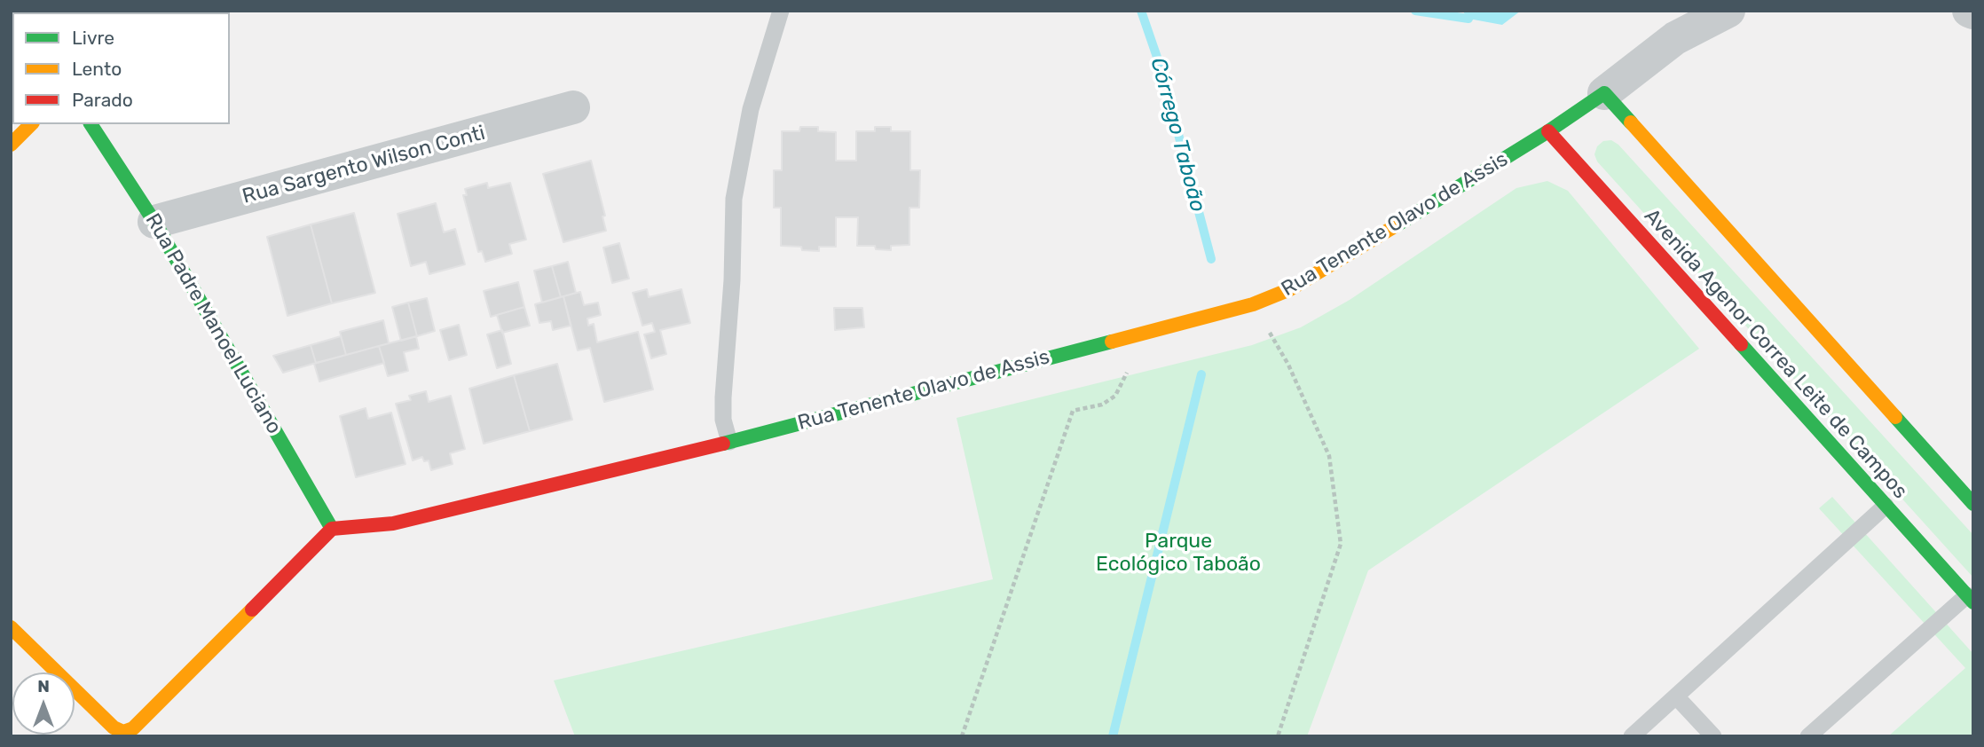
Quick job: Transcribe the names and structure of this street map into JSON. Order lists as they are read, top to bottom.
{
  "streets": {
    "street": [
      "Rua Sargento Wilson Conti",
      "Rua Tenente Olavo de Assis",
      "Rua Padre Manoel Luciano",
      "Avenida Agenor Correa Leite de Campos"
    ]
  },
  "crossings": [
    ["Rua Sargento Wilson Conti", "Rua Padre Manoel Luciano"],
    ["Rua Tenente Olavo de Assis", "Rua Padre Manoel Luciano"],
    ["Rua Tenente Olavo de Assis", "Avenida Agenor Correa Leite de Campos"]
  ],
  "water": ["Córrego Taboão"],
  "parks": ["Parque Ecológico Taboão"],
  "legend": ["Livre", "Lento", "Parado"],
  "north": "top"
}
